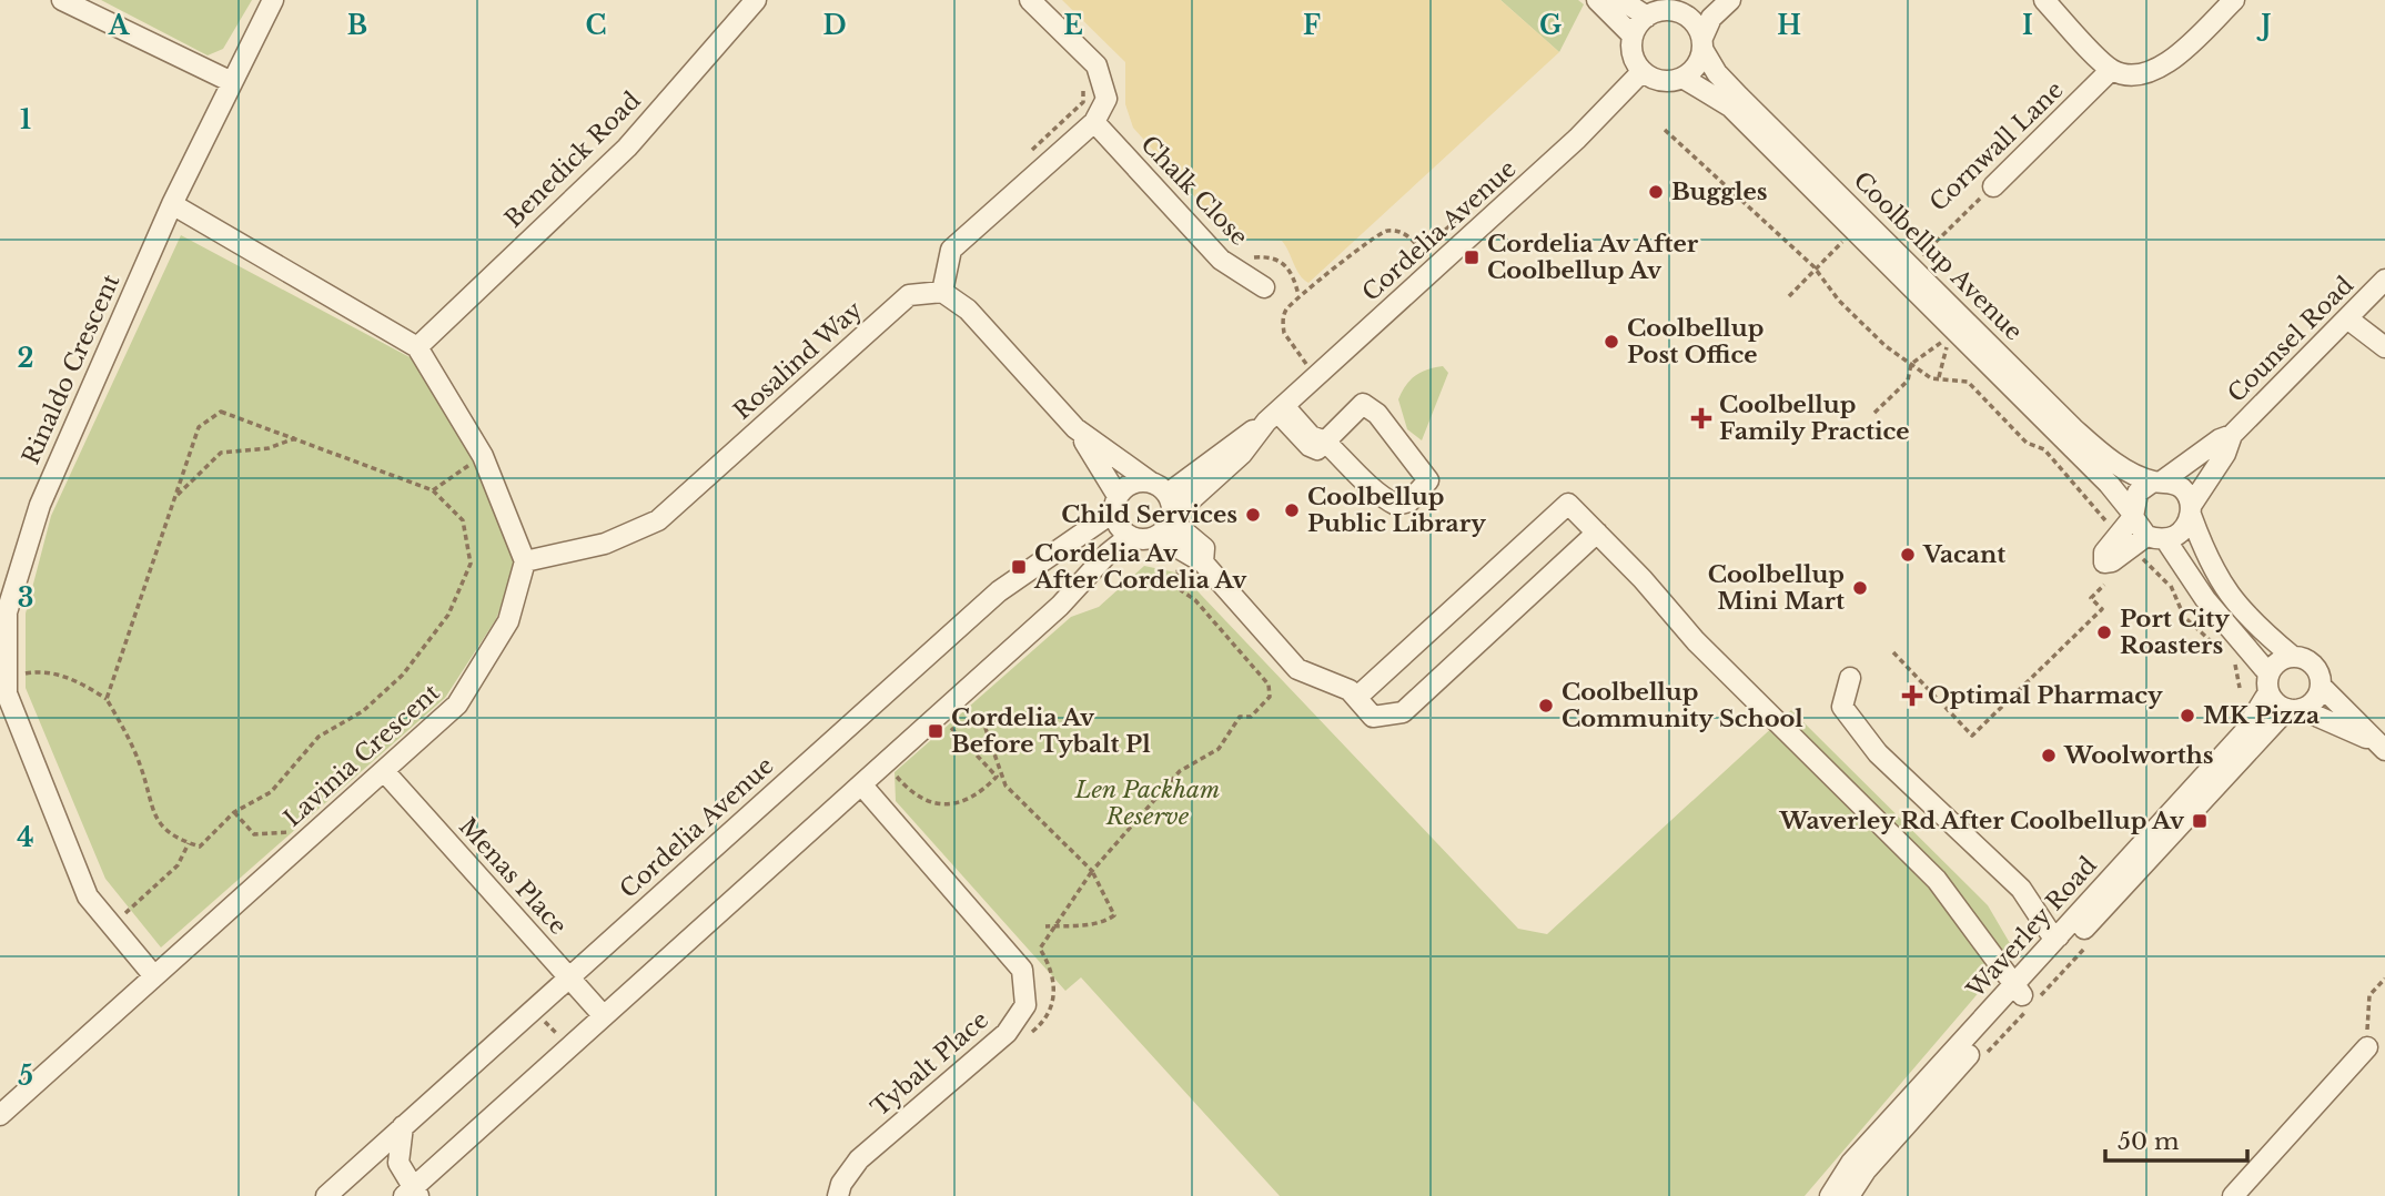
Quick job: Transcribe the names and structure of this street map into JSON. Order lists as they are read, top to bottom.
{
  "streets": {
    "street": [
      "Cornwall Lane",
      "Benedick Road",
      "Chalk Close",
      "Cordelia Avenue",
      "Coolbellup Avenue",
      "Counsel Road",
      "Rosalind Way",
      "Rinaldo Crescent",
      "Lavinia Crescent",
      "Menas Place",
      "Waverley Road",
      "Tybalt Place"
    ]
  },
  "crossings": [
    ["Cordelia Avenue", "Coolbellup Avenue"],
    ["Cordelia Avenue", "Menas Place"],
    ["Coolbellup Avenue", "Counsel Road"],
    ["Rosalind Way", "Lavinia Crescent"],
    ["Rinaldo Crescent", "Lavinia Crescent"],
    ["Lavinia Crescent", "Menas Place"]
  ],
  "parks": ["Len Packham Reserve"],
  "places": {
    "other": [
      "Buggles",
      "Coolbellup Post Office",
      "Coolbellup Public Library",
      "Child Services",
      "Vacant",
      "Coolbellup Mini Mart",
      "Port City Roasters",
      "Coolbellup Community School",
      "MK Pizza",
      "Woolworths"
    ],
    "transit": [
      "Cordelia Av After Coolbellup Av",
      "Cordelia Av After Cordelia Av",
      "Cordelia Av Before Tybalt Pl",
      "Waverley Rd After Coolbellup Av"
    ],
    "health": ["Coolbellup Family Practice", "Optimal Pharmacy"]
  },
  "scale_bar": "50 m",
  "grid": {
    "columns": [
      "A",
      "B",
      "C",
      "D",
      "E",
      "F",
      "G",
      "H",
      "I",
      "J"
    ],
    "rows": [
      "1",
      "2",
      "3",
      "4",
      "5"
    ]
  }
}
